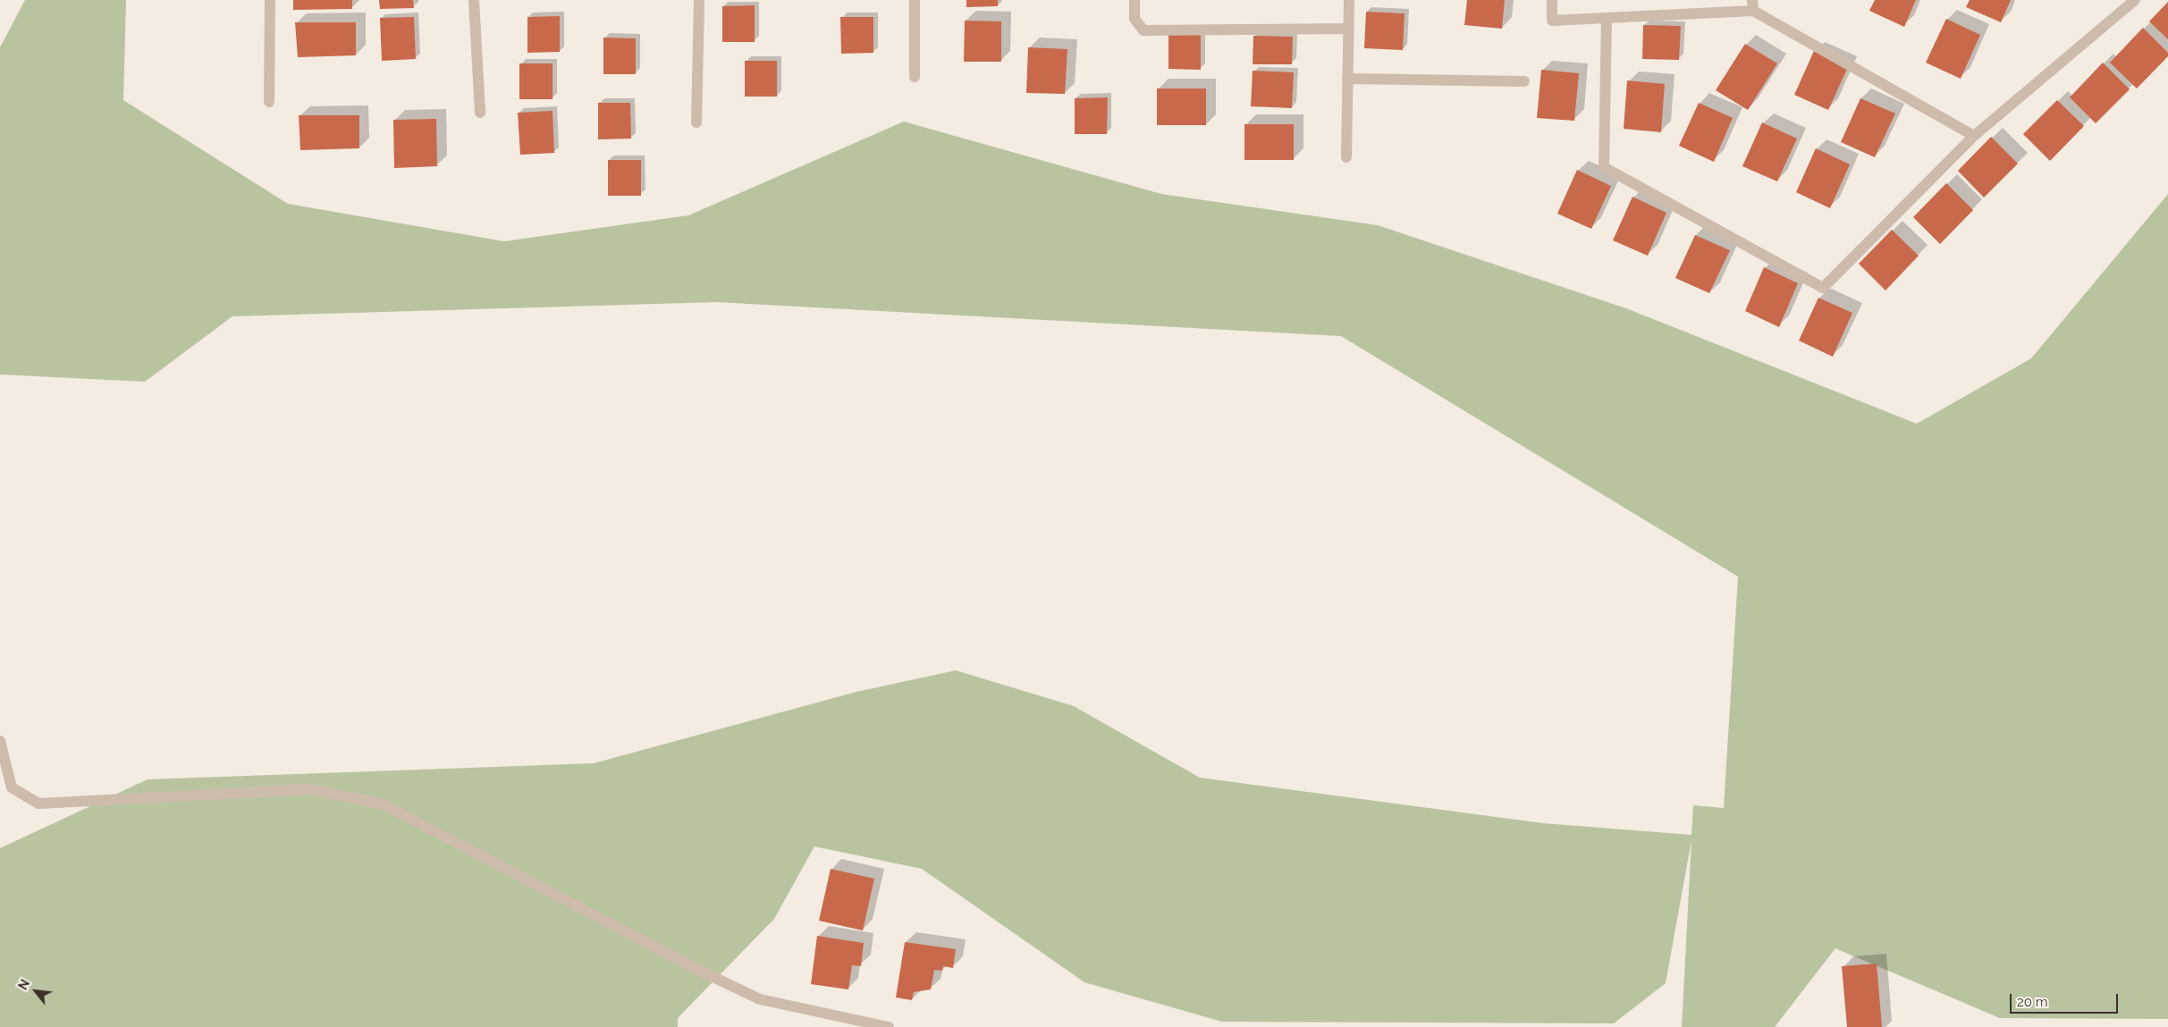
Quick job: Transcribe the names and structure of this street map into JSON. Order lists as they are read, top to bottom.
{
  "scale_bar": "20 m",
  "north": "top left"
}
